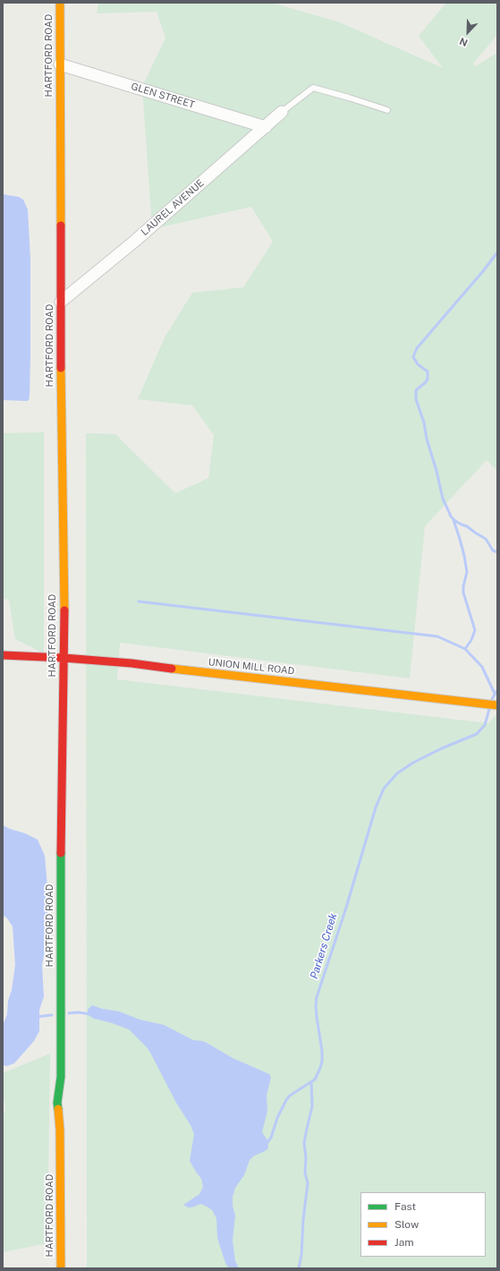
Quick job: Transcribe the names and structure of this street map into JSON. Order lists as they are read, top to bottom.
{
  "streets": {
    "street": [
      "HARTFORD ROAD",
      "GLEN STREET",
      "LAUREL AVENUE",
      "UNION MILL ROAD"
    ]
  },
  "crossings": [
    ["HARTFORD ROAD", "GLEN STREET"],
    ["HARTFORD ROAD", "LAUREL AVENUE"],
    ["HARTFORD ROAD", "UNION MILL ROAD"],
    ["GLEN STREET", "LAUREL AVENUE"]
  ],
  "water": ["Parkers Creek"],
  "legend": ["Fast", "Slow", "Jam"],
  "north": "bottom left"
}
